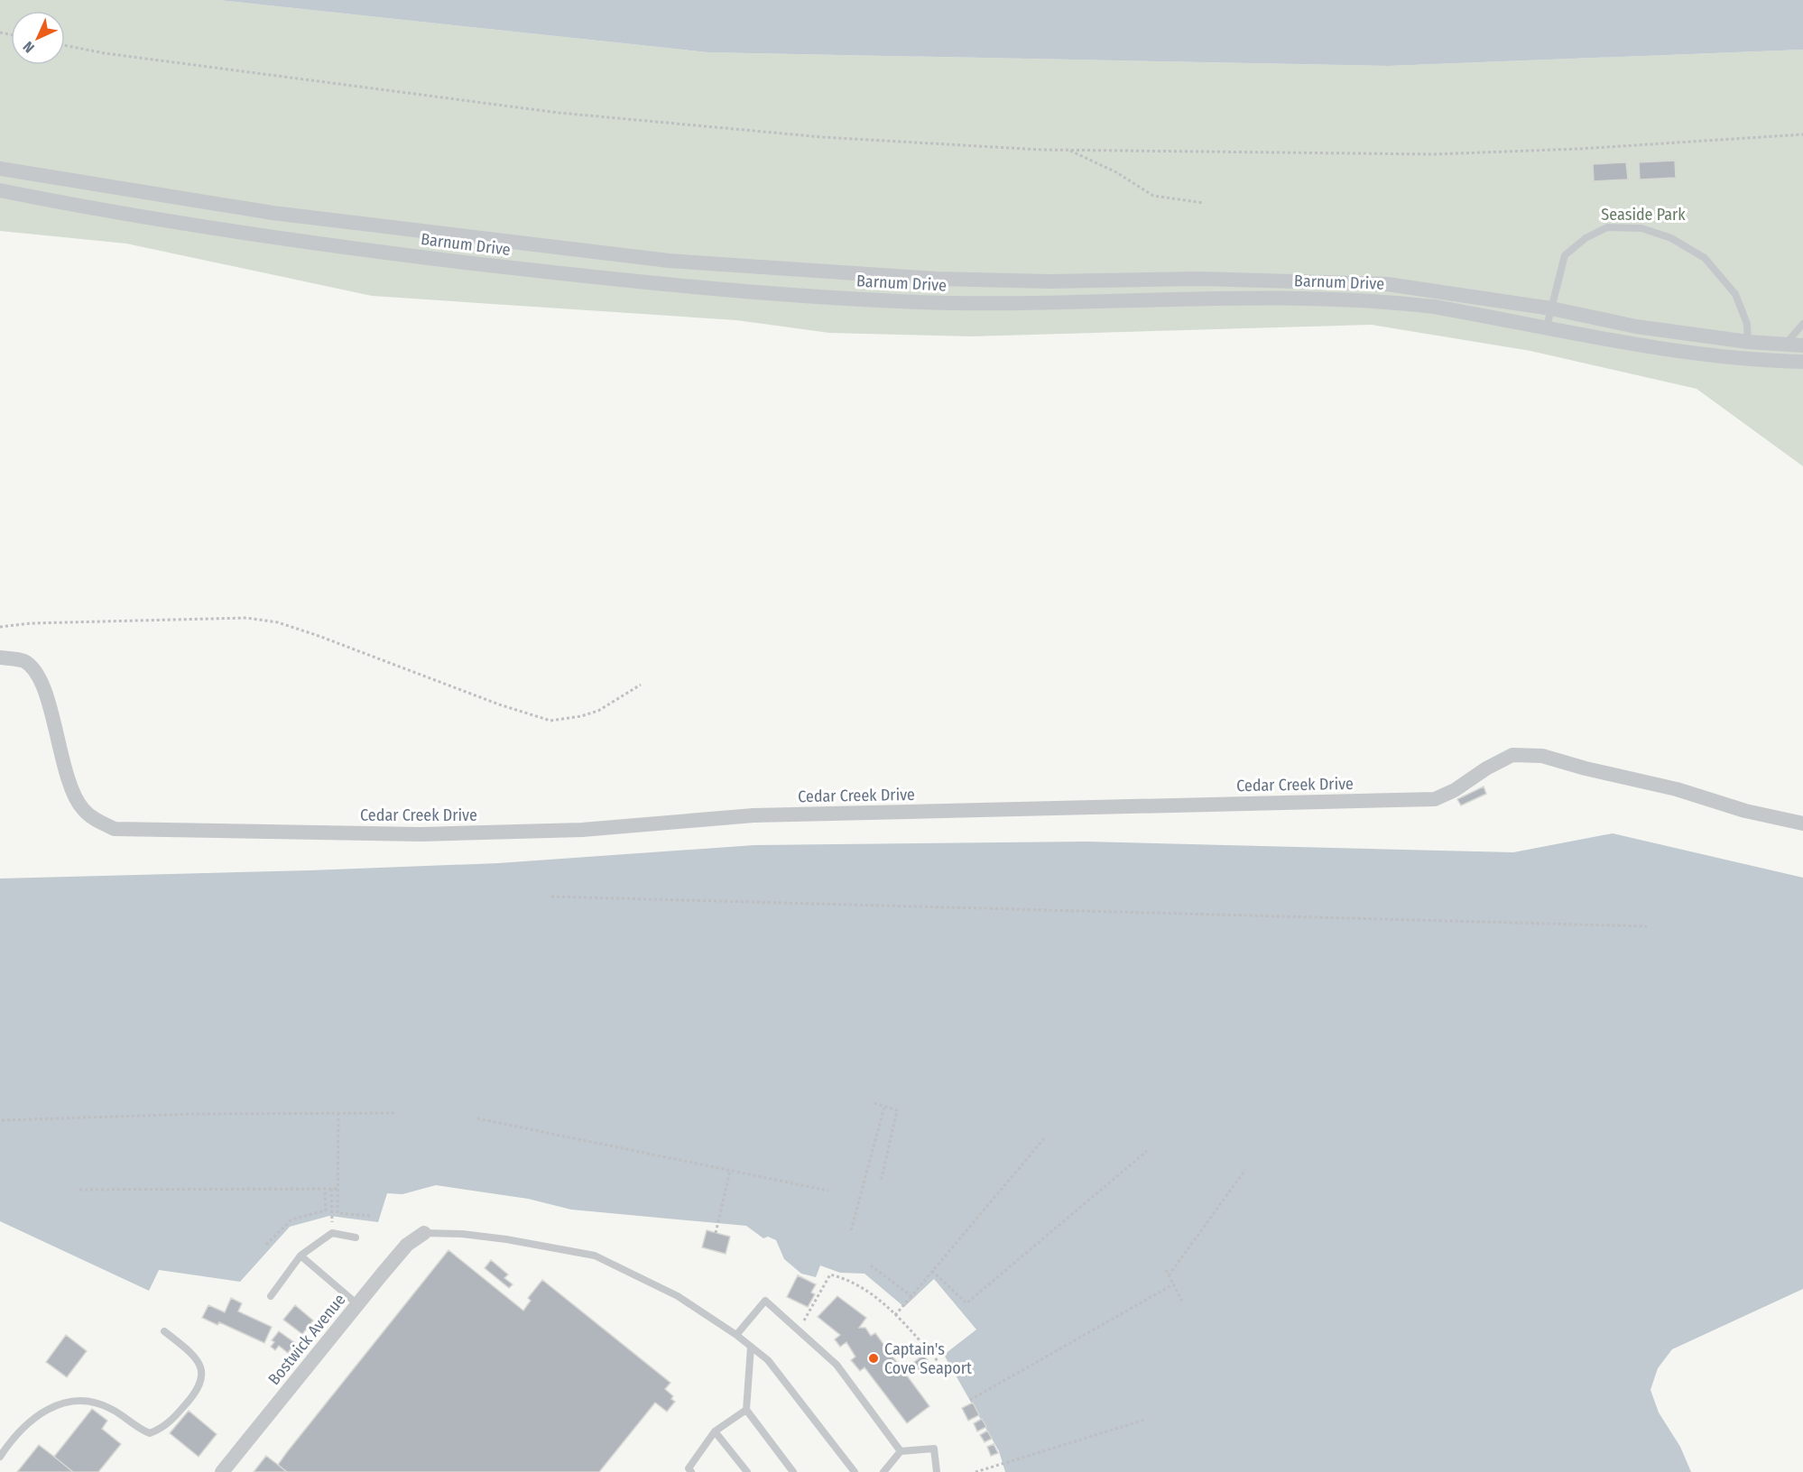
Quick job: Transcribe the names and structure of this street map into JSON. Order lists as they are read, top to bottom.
{
  "streets": {
    "street": ["Barnum Drive", "Cedar Creek Drive", "Bostwick Avenue"]
  },
  "parks": ["Seaside Park"],
  "places": ["Captain's Cove Seaport"],
  "north": "bottom left"
}
